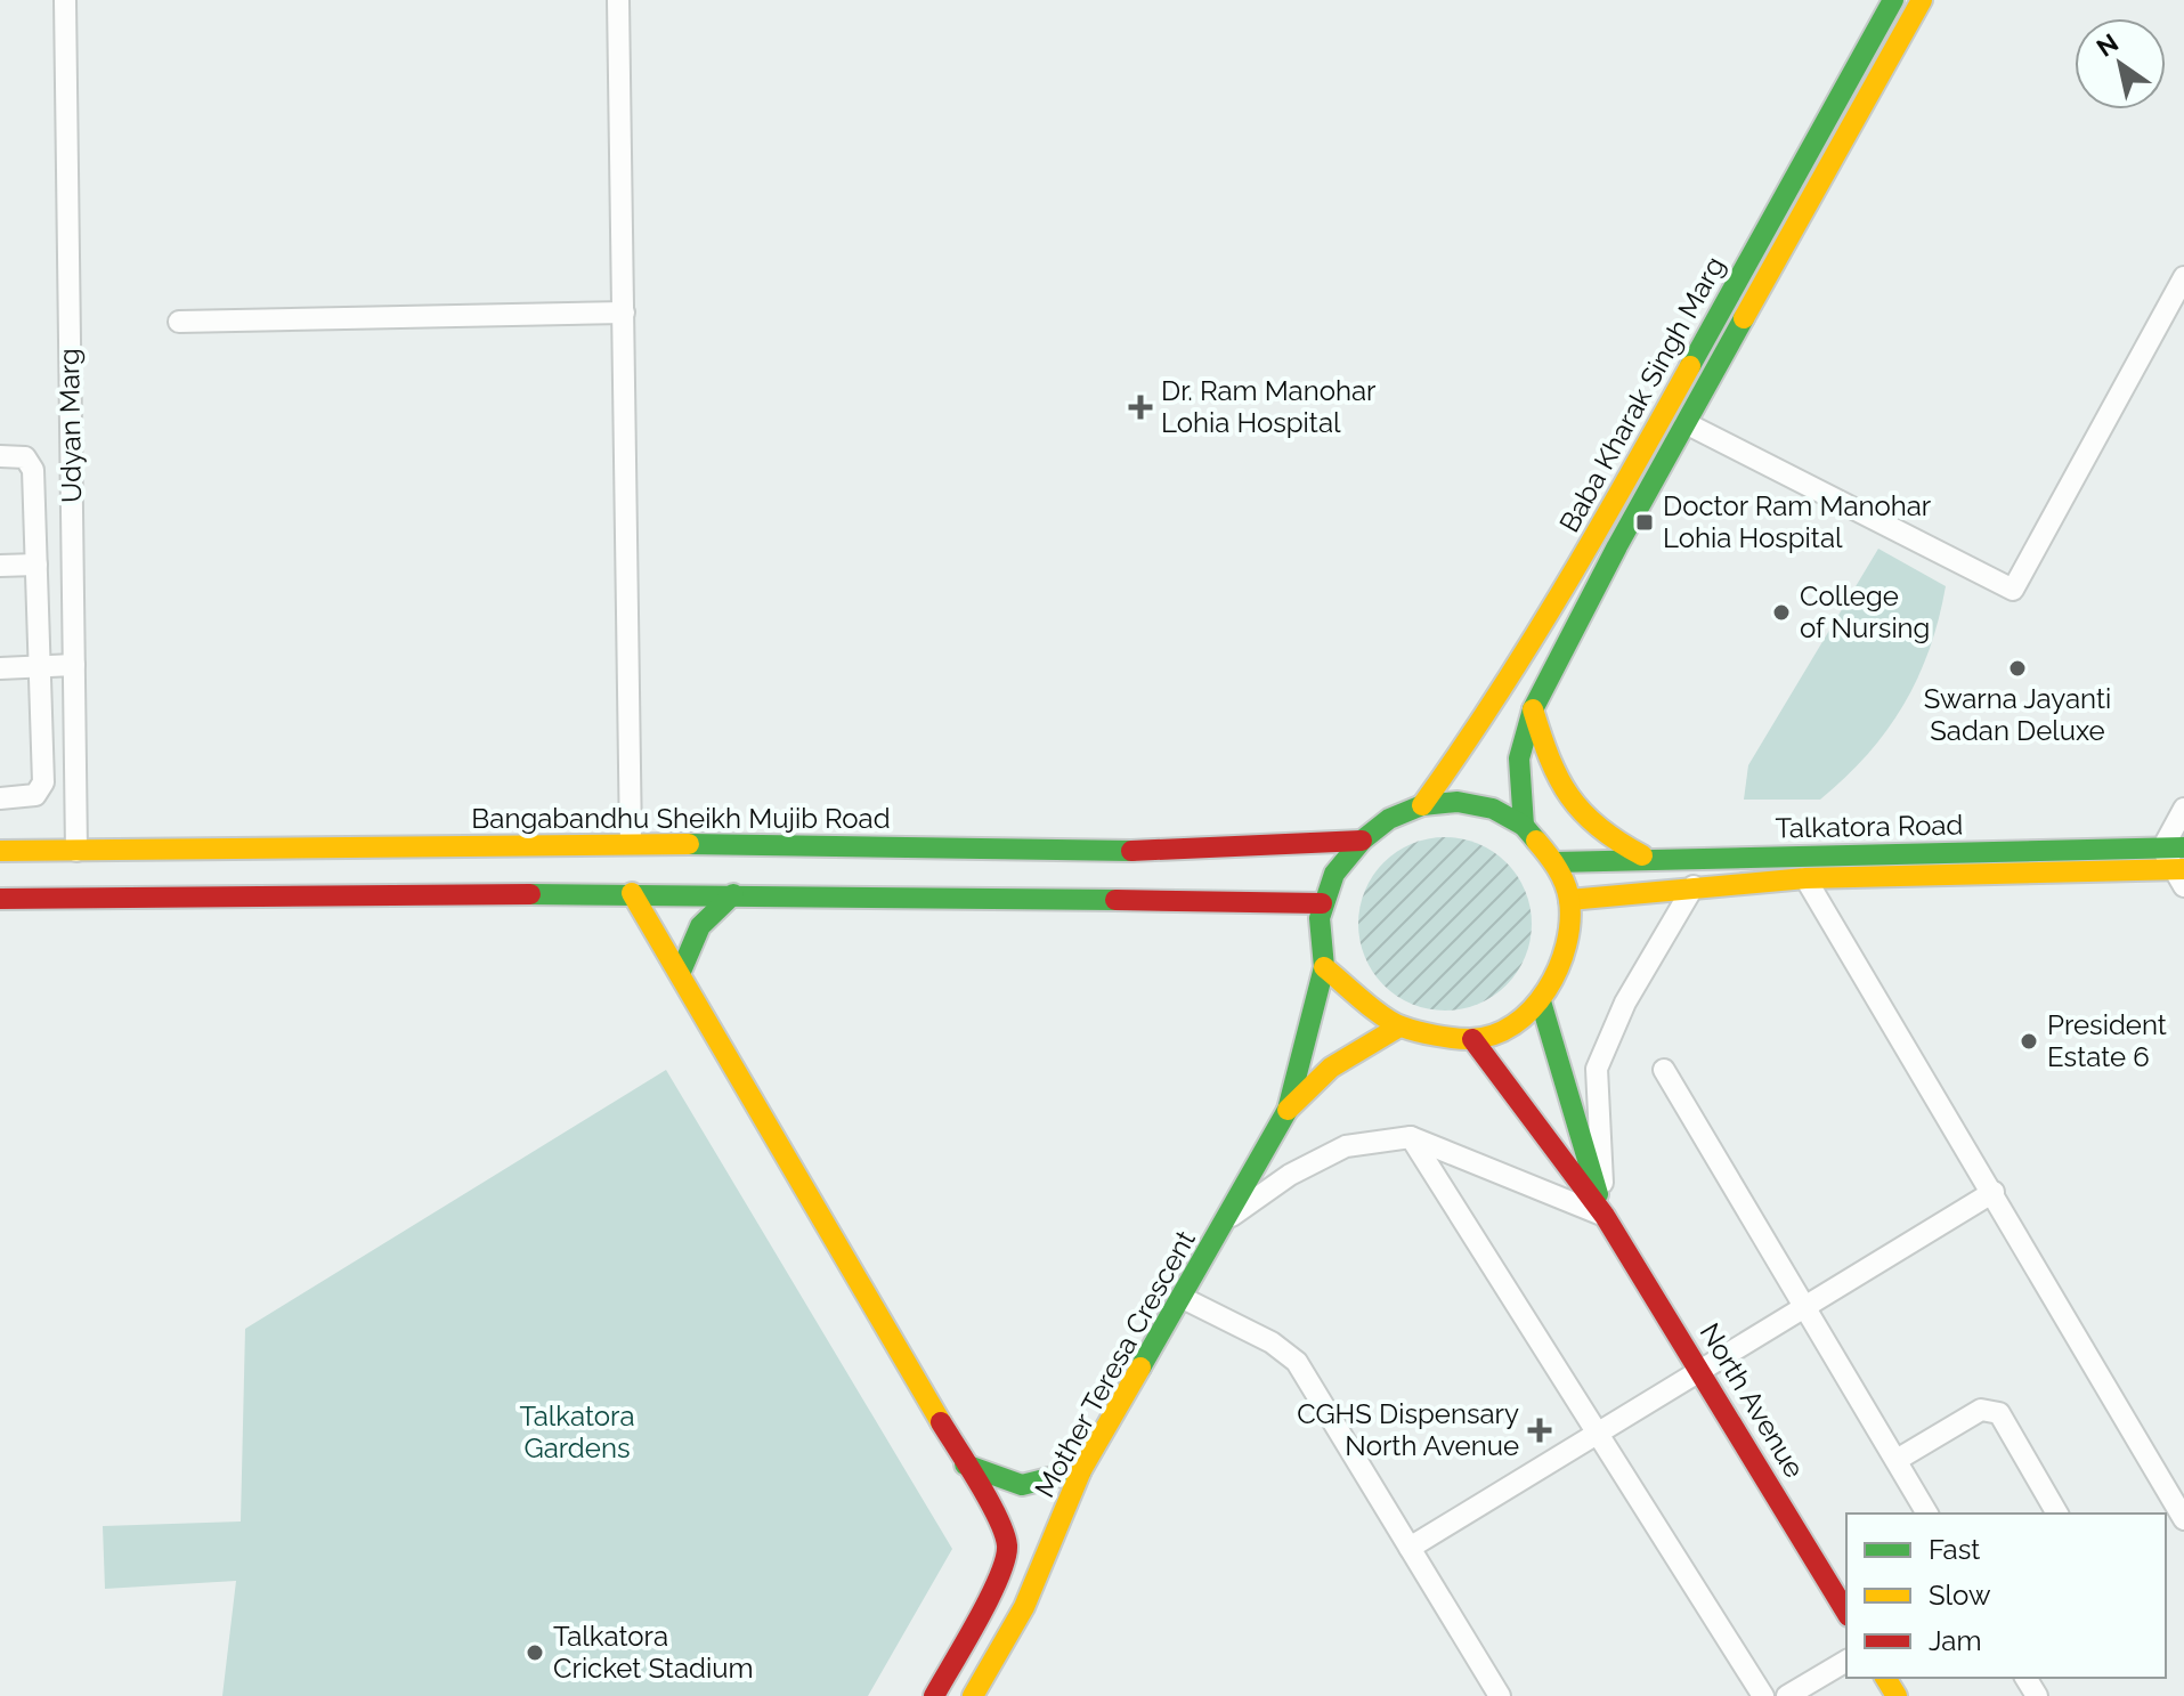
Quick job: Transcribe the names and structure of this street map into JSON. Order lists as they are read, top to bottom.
{
  "streets": {
    "main road": [
      "Baba Kharak Singh Marg",
      "Bangabandhu Sheikh Mujib Road",
      "Talkatora Road",
      "Mother Teresa Crescent",
      "North Avenue"
    ],
    "street": ["Udyan Marg"]
  },
  "crossings": [
    ["Baba Kharak Singh Marg", "Bangabandhu Sheikh Mujib Road"],
    ["Baba Kharak Singh Marg", "Talkatora Road"],
    ["Baba Kharak Singh Marg", "Mother Teresa Crescent"],
    ["Baba Kharak Singh Marg", "North Avenue"],
    ["Udyan Marg", "Bangabandhu Sheikh Mujib Road"],
    ["Bangabandhu Sheikh Mujib Road", "Talkatora Road"],
    ["Bangabandhu Sheikh Mujib Road", "Mother Teresa Crescent"],
    ["Bangabandhu Sheikh Mujib Road", "North Avenue"],
    ["Talkatora Road", "Mother Teresa Crescent"],
    ["Talkatora Road", "North Avenue"],
    ["Mother Teresa Crescent", "North Avenue"]
  ],
  "parks": ["Talkatora Gardens"],
  "places": {
    "health": ["Dr. Ram Manohar Lohia Hospital", "CGHS Dispensary North Avenue"],
    "transit": ["Doctor Ram Manohar Lohia Hospital"],
    "other": [
      "College of Nursing",
      "Swarna Jayanti Sadan Deluxe",
      "President Estate 6",
      "Talkatora Cricket Stadium"
    ]
  },
  "legend": ["Fast", "Slow", "Jam"],
  "north": "top left"
}
